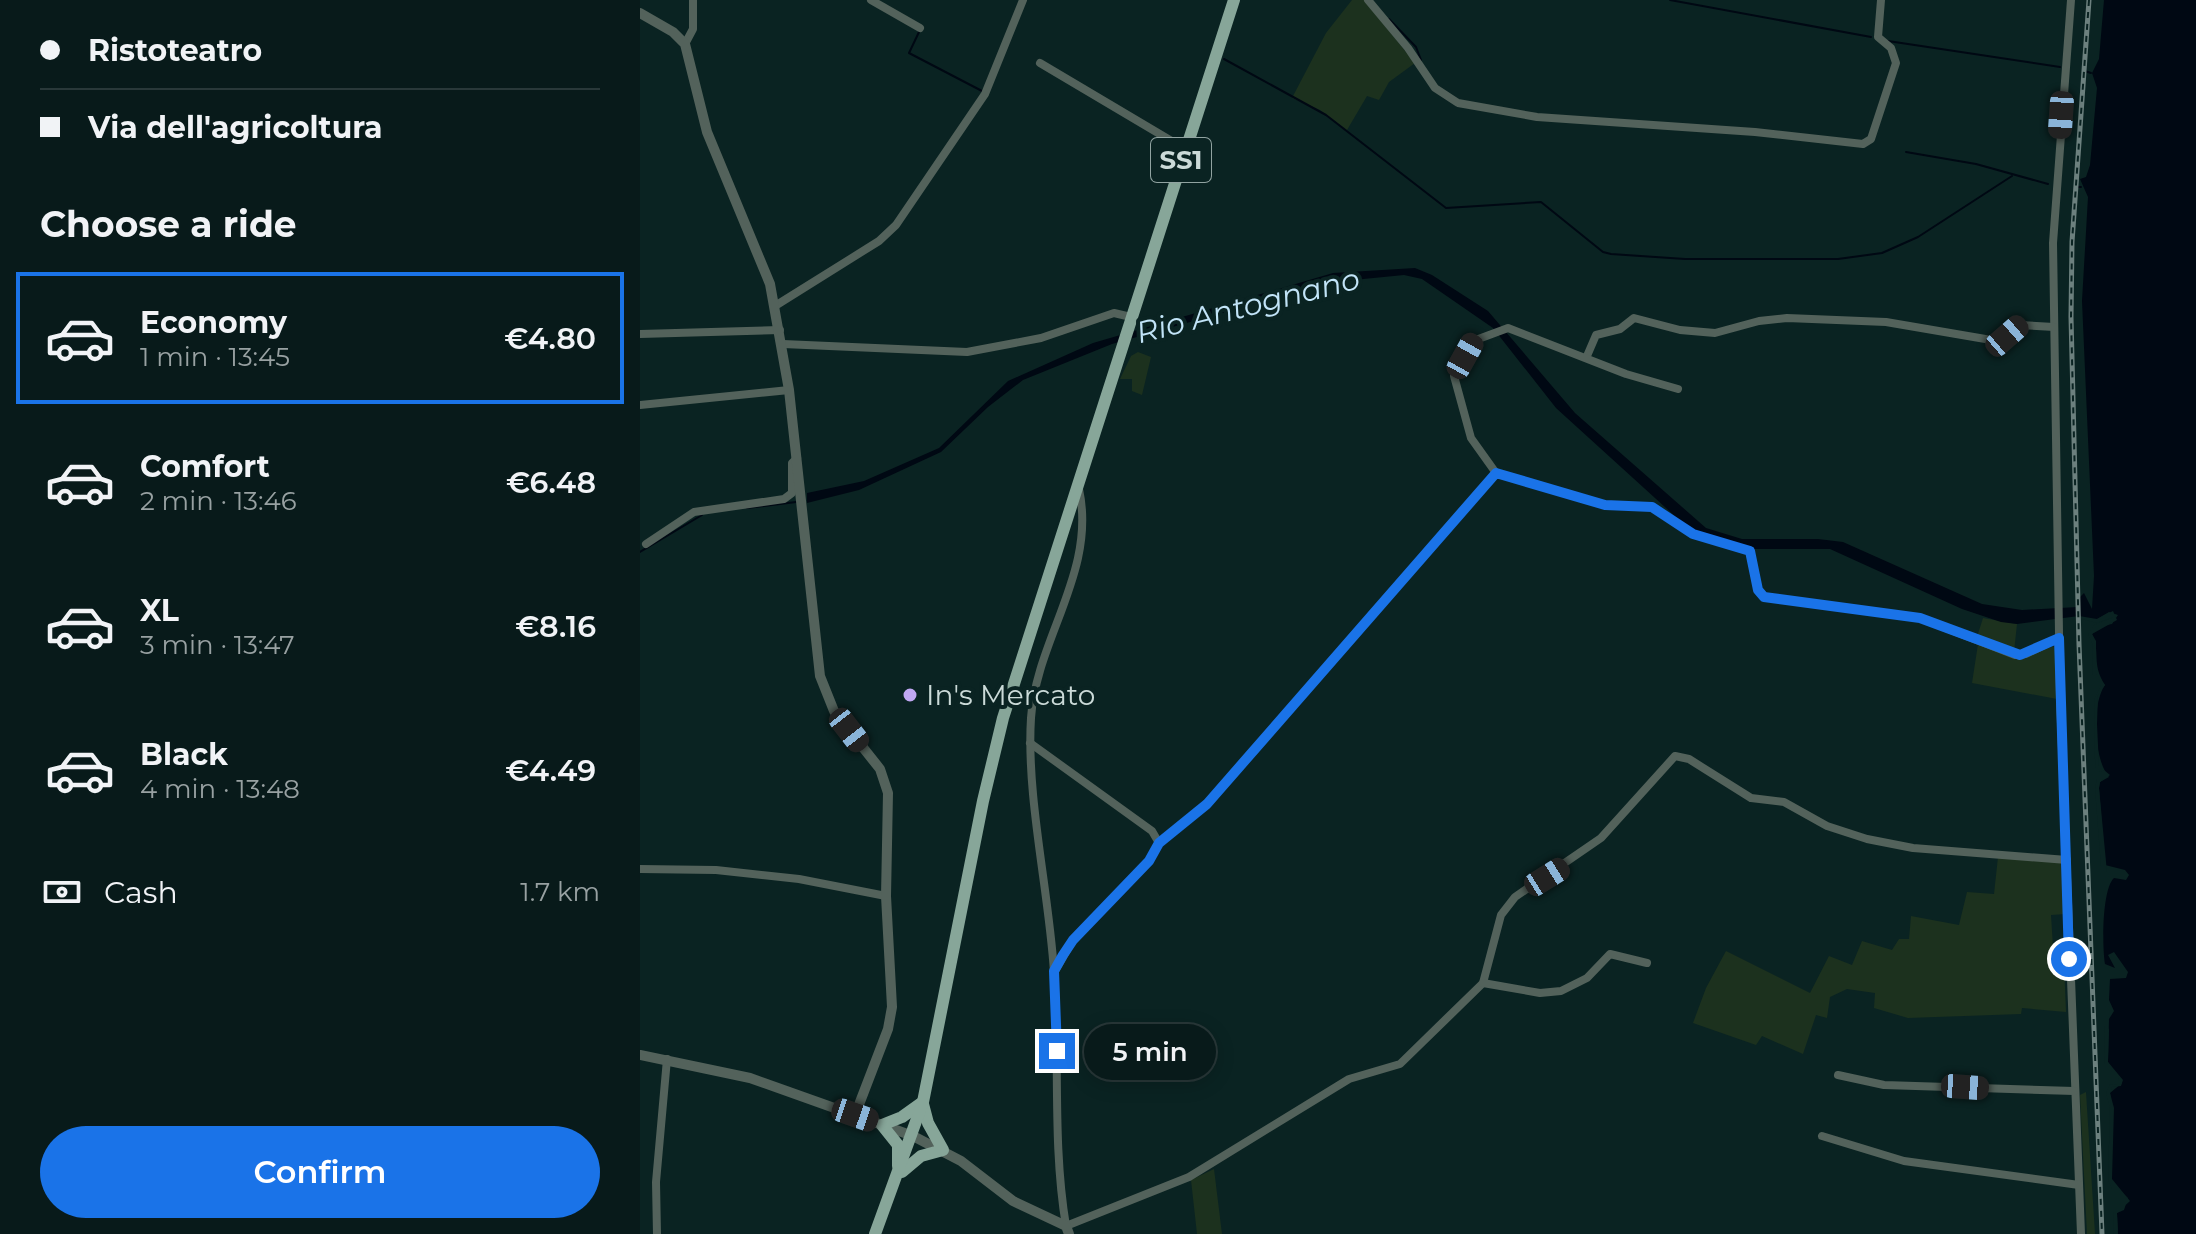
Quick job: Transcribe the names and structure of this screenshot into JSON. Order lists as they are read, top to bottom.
{
  "streets": {
    "main road": ["SS1"]
  },
  "water": ["Rio Antognano"],
  "places": ["In's Mercato"],
  "page": {
    "banner": ["Ristoteatro", "Via dell'agricoltura"],
    "heading": "Choose a ride",
    "list": [
      {
        "name": "Economy",
        "note": "1 min · 13:45",
        "value": "€4.80"
      },
      {
        "name": "Comfort",
        "note": "2 min · 13:46",
        "value": "€6.48"
      },
      {
        "name": "XL",
        "note": "3 min · 13:47",
        "value": "€8.16"
      },
      {
        "name": "Black",
        "note": "4 min · 13:48",
        "value": "€4.49"
      }
    ],
    "pay": ["Cash", "1.7 km"],
    "bubble": "5 min",
    "buttons": "Confirm"
  }
}
